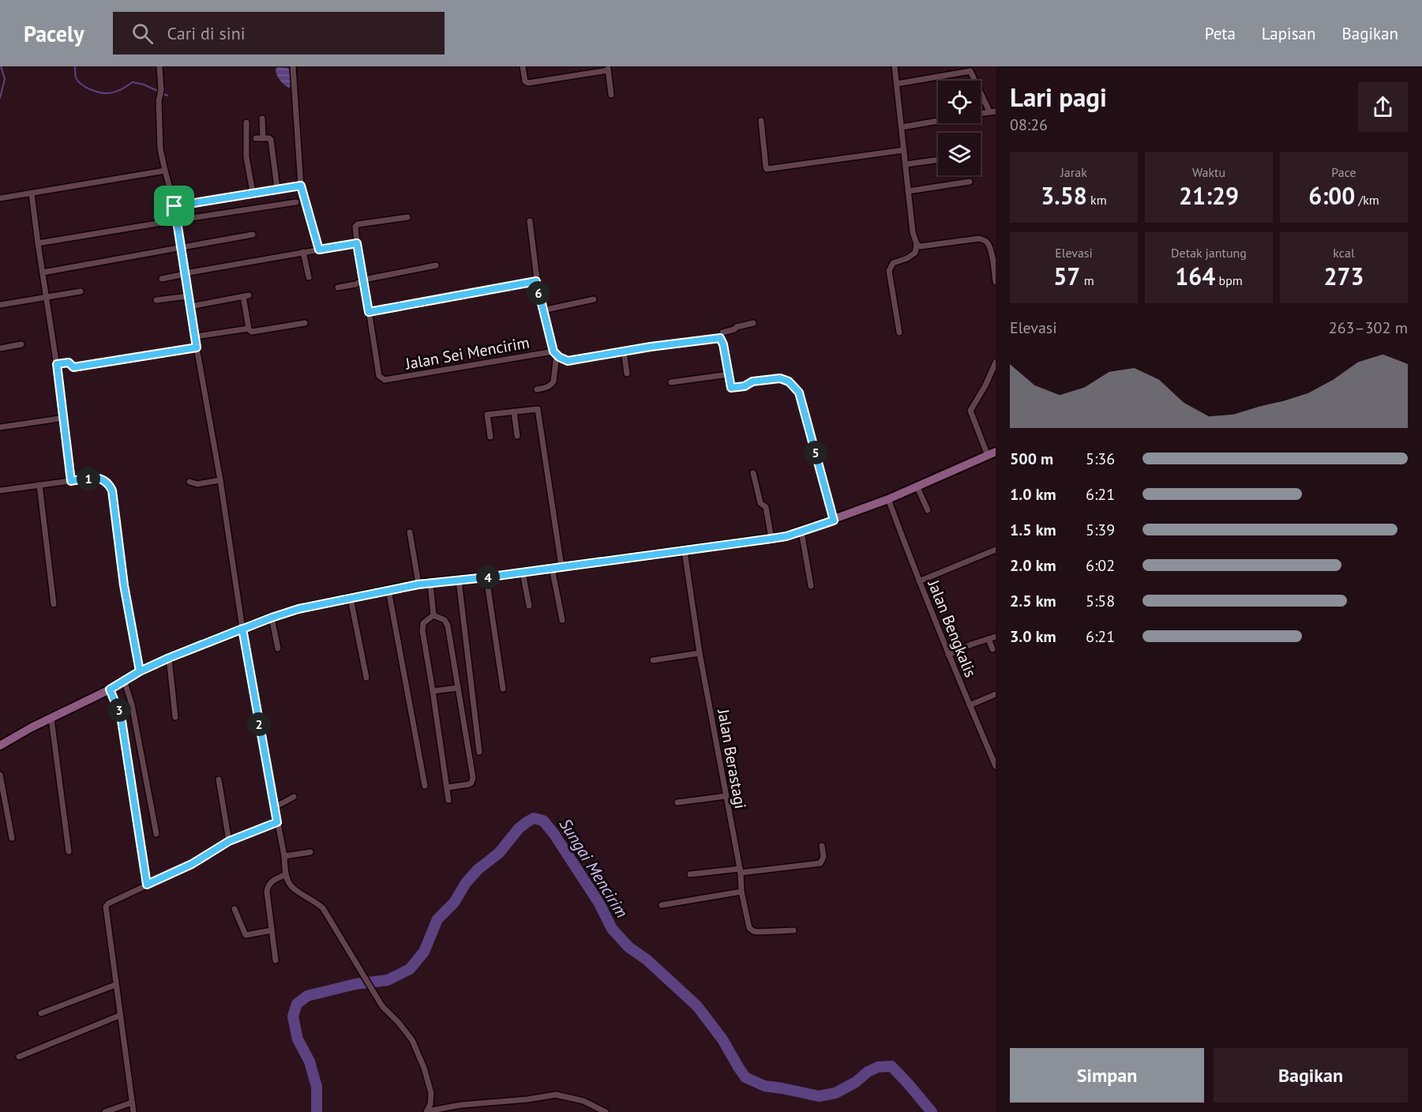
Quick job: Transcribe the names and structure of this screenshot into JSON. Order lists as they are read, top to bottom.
{
  "streets": {
    "street": ["Jalan Sei Mencirim", "Jalan Bengkalis", "Jalan Berastagi"]
  },
  "water": ["Sungai Mencirim"],
  "page": {
    "header": "Pacely",
    "search": "Cari di sini",
    "nav": ["Peta", "Lapisan", "Bagikan"],
    "heading": ["Lari pagi", "08:26"],
    "stats": [
      ["Jarak", "3.58 km"],
      ["Waktu", "21:29"],
      ["Pace", "6:00 /km"],
      ["Elevasi", "57 m"],
      ["Detak jantung", "164 bpm"],
      ["kcal", "273"]
    ],
    "pins": [
      "6",
      "5",
      "1",
      "4",
      "3",
      "2"
    ],
    "chart": ["Elevasi", "263–302 m"],
    "list": [
      {
        "name": "500 m",
        "note": "5:36"
      },
      {
        "name": "1.0 km",
        "note": "6:21"
      },
      {
        "name": "1.5 km",
        "note": "5:39"
      },
      {
        "name": "2.0 km",
        "note": "6:02"
      },
      {
        "name": "2.5 km",
        "note": "5:58"
      },
      {
        "name": "3.0 km",
        "note": "6:21"
      }
    ],
    "buttons": ["Simpan", "Bagikan"]
  }
}
